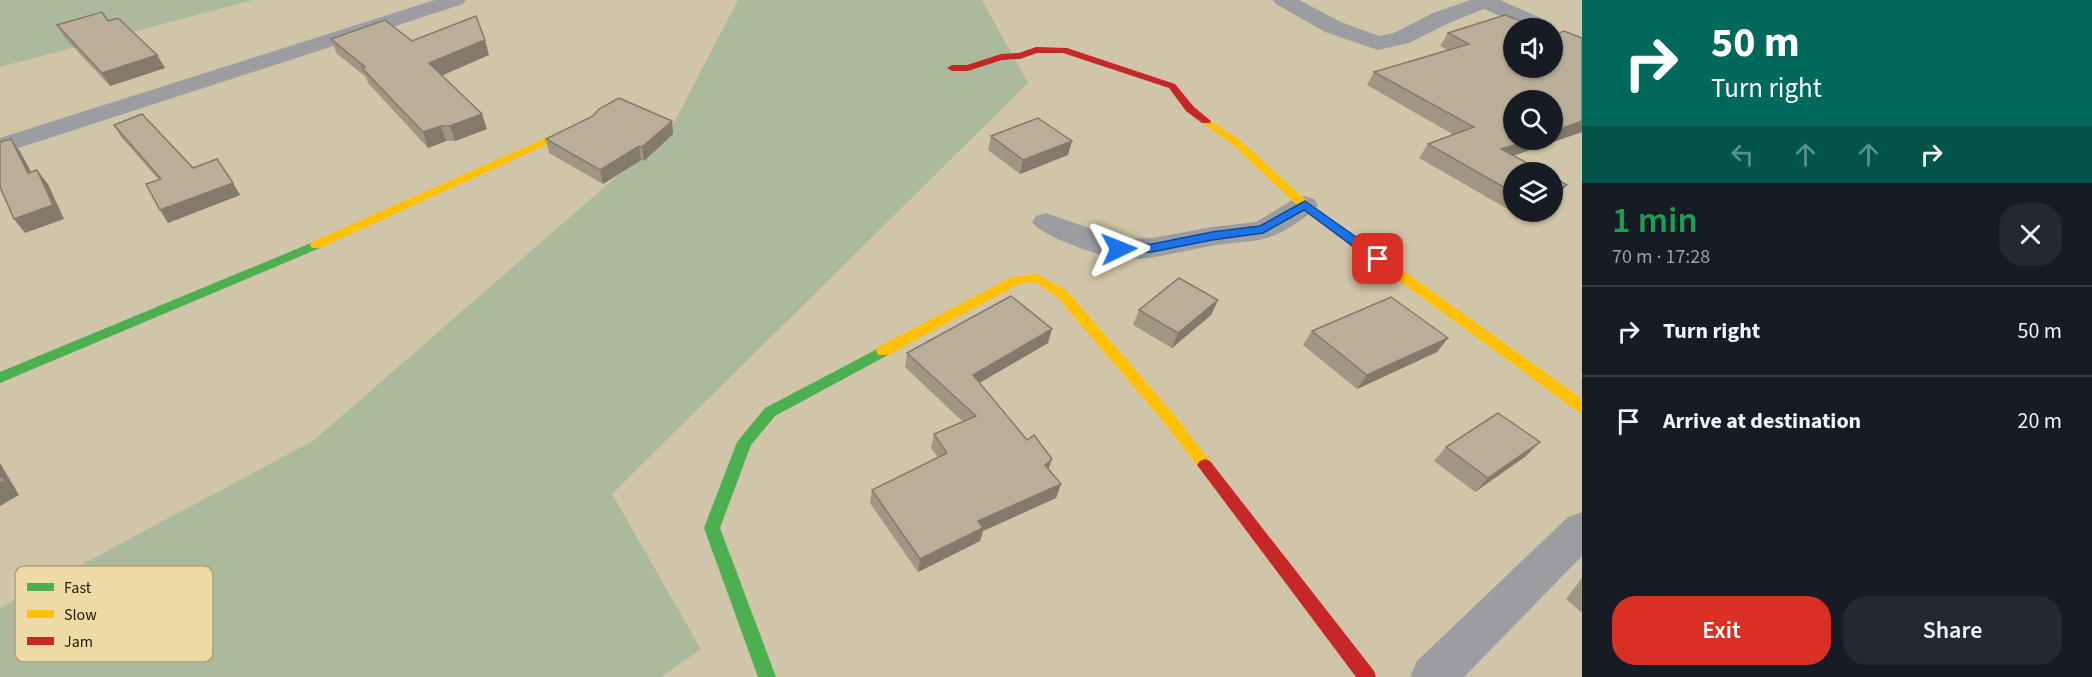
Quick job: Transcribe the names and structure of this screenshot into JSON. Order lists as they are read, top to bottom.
{
  "legend": ["Fast", "Slow", "Jam"],
  "page": {
    "turn": ["50 m", "Turn right"],
    "heading": ["1 min", "70 m · 17:28"],
    "list": [
      {
        "name": "Turn right",
        "value": "50 m"
      },
      {
        "name": "Arrive at destination",
        "value": "20 m"
      }
    ],
    "buttons": ["Exit", "Share"]
  }
}
